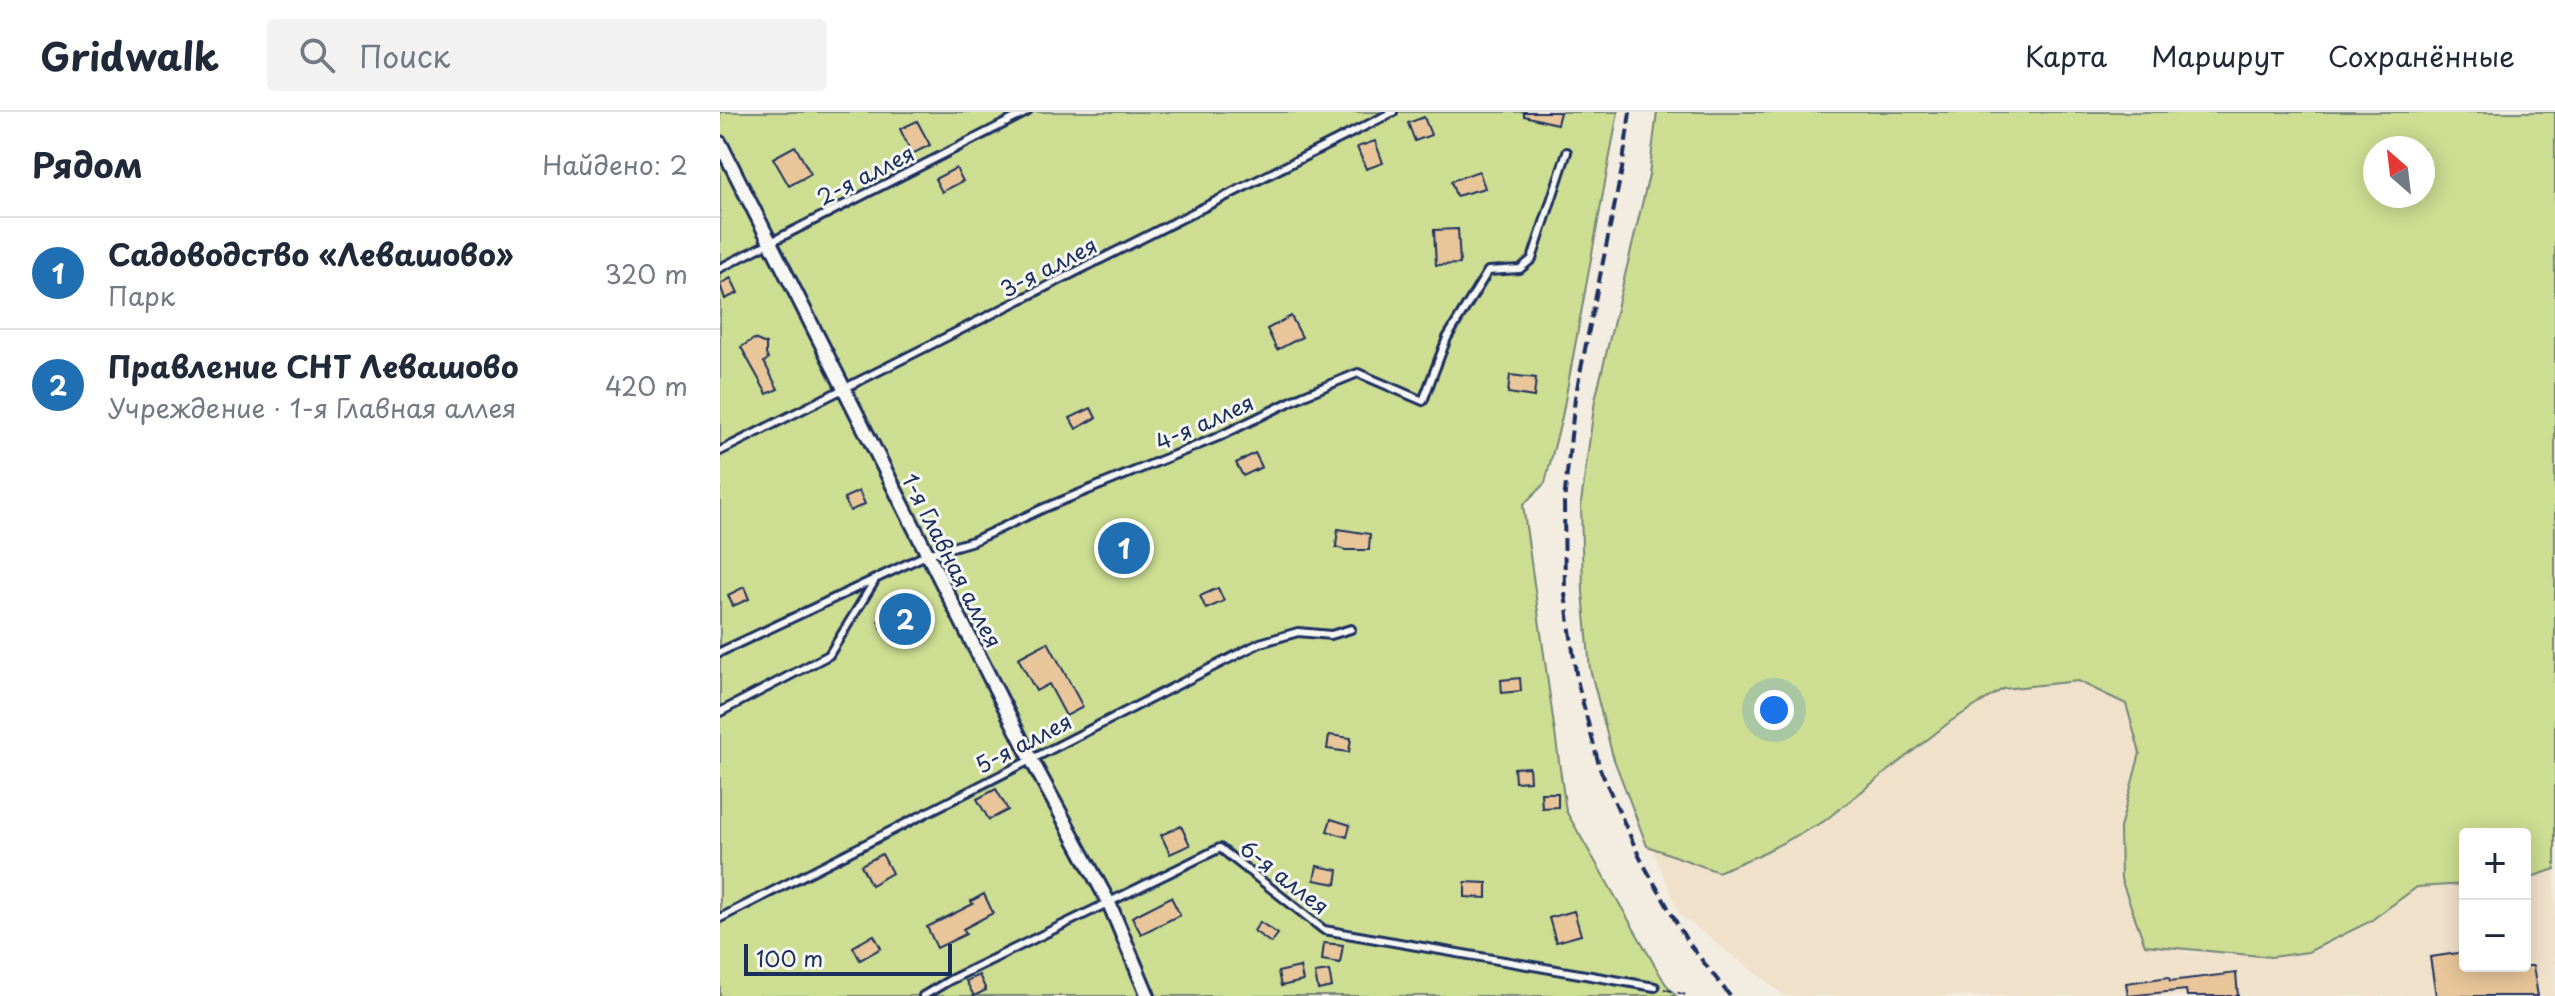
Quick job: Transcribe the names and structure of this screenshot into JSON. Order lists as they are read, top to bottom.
{
  "streets": {
    "street": ["1-я Главная аллея"],
    "lane": [
      "2-я аллея",
      "3-я аллея",
      "4-я аллея",
      "5-я аллея",
      "6-я аллея"
    ]
  },
  "crossings": [
    ["2-я аллея", "1-я Главная аллея"],
    ["3-я аллея", "1-я Главная аллея"],
    ["4-я аллея", "1-я Главная аллея"],
    ["1-я Главная аллея", "5-я аллея"],
    ["1-я Главная аллея", "6-я аллея"]
  ],
  "scale_bar": "100 m",
  "north": "top left",
  "page": {
    "header": "Gridwalk",
    "search": "Поиск",
    "nav": ["Карта", "Маршрут", "Сохранённые"],
    "heading": ["Рядом", "Найдено: 2"],
    "list": [
      {
        "mark": "1",
        "name": "Садоводство «Левашово»",
        "note": "Парк",
        "value": "320 m"
      },
      {
        "mark": "2",
        "name": "Правление СНТ Левашово",
        "note": "Учреждение · 1-я Главная аллея",
        "value": "420 m"
      }
    ],
    "pins": ["1", "2"],
    "map_buttons": ["+", "−"],
    "scale": "100 m"
  }
}
